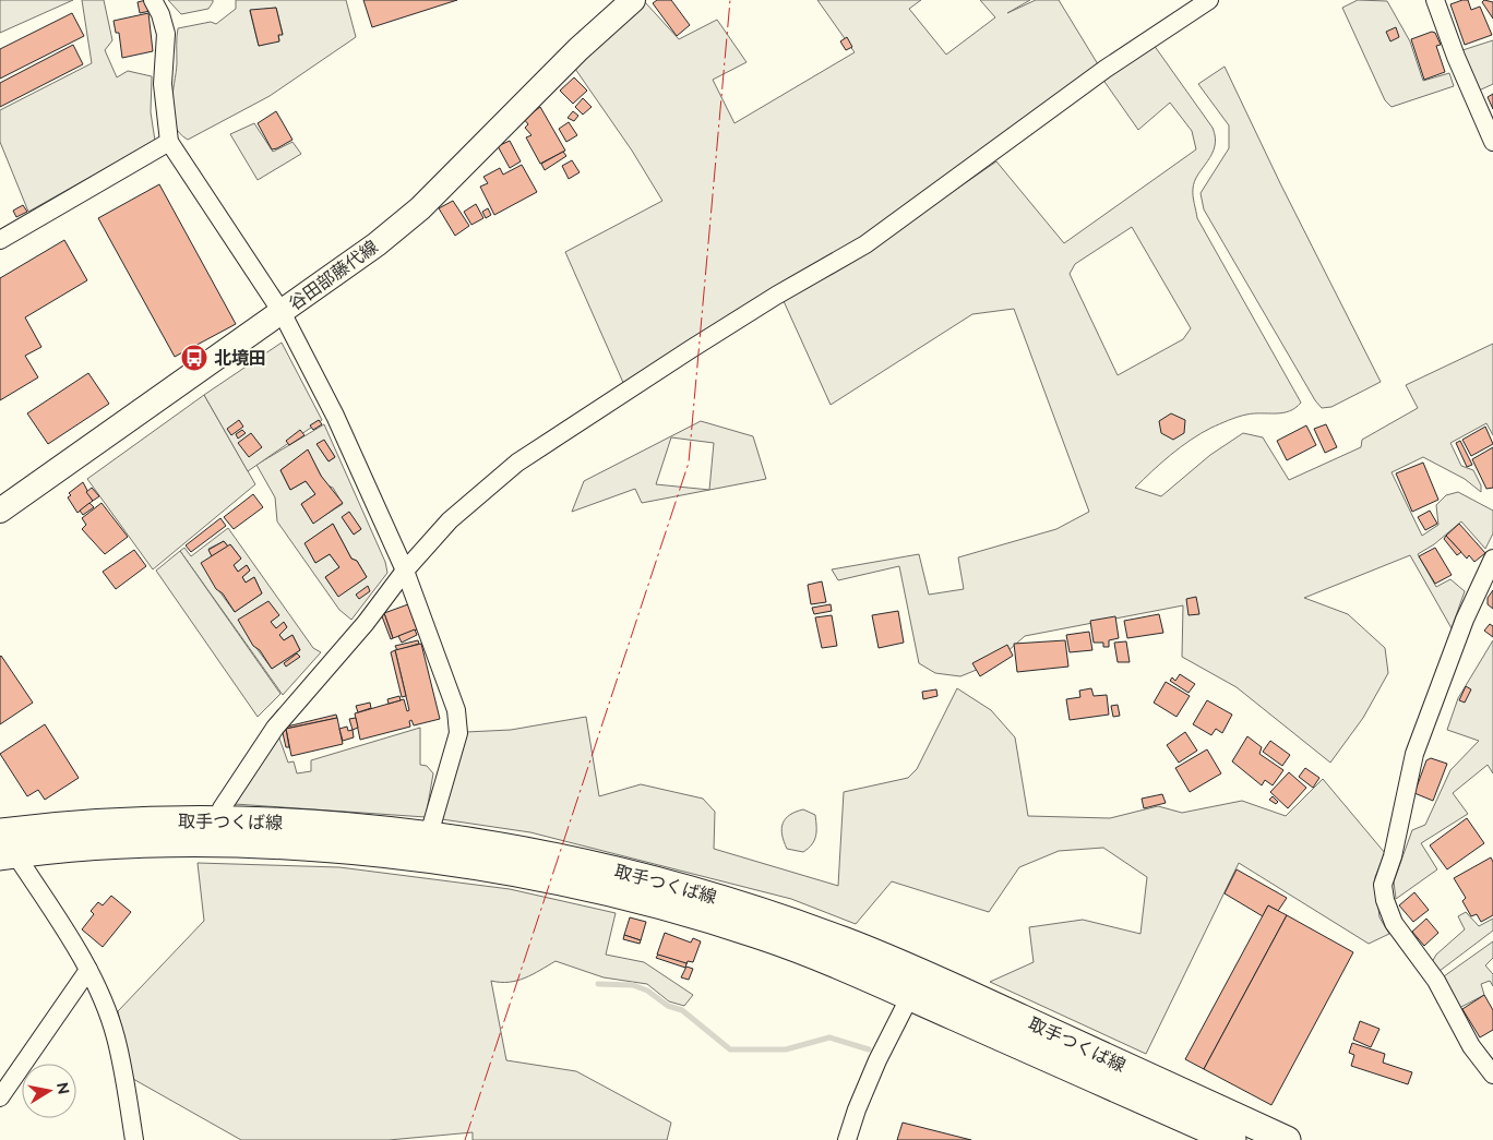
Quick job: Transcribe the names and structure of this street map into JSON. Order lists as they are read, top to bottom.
{
  "streets": {
    "main road": ["谷田部藤代線", "取手つくば線"]
  },
  "places": {
    "bus stop": ["北境田"]
  },
  "north": "right"
}
